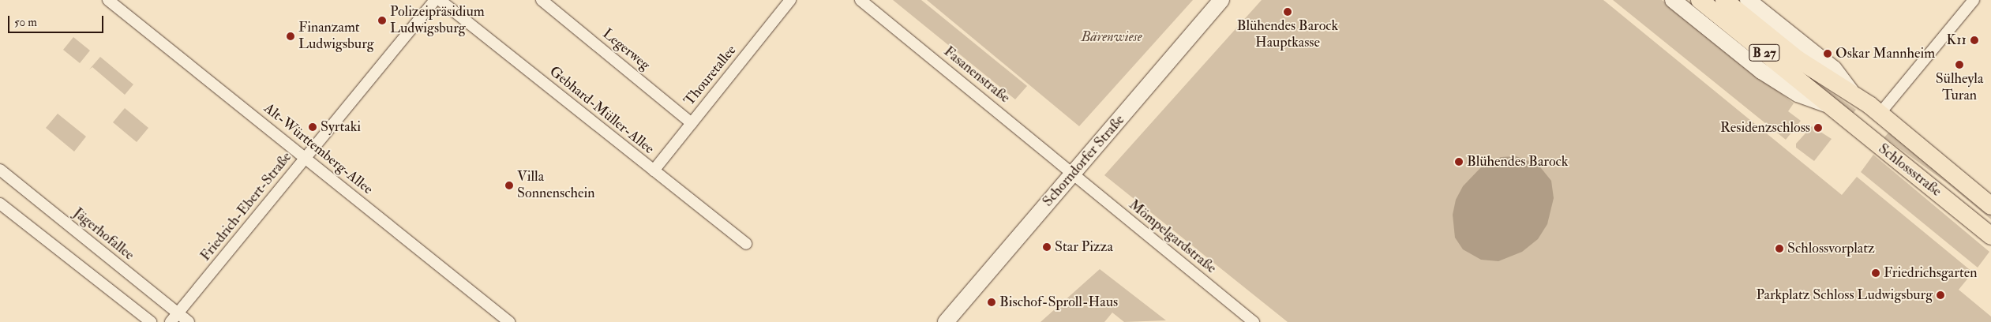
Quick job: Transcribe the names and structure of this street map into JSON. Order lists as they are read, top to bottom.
{
  "streets": {
    "main road": ["B 27", "Schorndorfer Straße", "Schlossstraße"],
    "street": [
      "Legerweg",
      "Fasanenstraße",
      "Thouretallee",
      "Gebhard-Müller-Allee",
      "Alt-Württemberg-Allee",
      "Friedrich-Ebert-Straße",
      "Jägerhofallee",
      "Mömpelgardstraße"
    ]
  },
  "crossings": [
    ["Legerweg", "Thouretallee"],
    ["Fasanenstraße", "Schorndorfer Straße"],
    ["Fasanenstraße", "Mömpelgardstraße"],
    ["Thouretallee", "Gebhard-Müller-Allee"],
    ["Alt-Württemberg-Allee", "Friedrich-Ebert-Straße"],
    ["Schorndorfer Straße", "Mömpelgardstraße"],
    ["Friedrich-Ebert-Straße", "Jägerhofallee"]
  ],
  "parks": ["Bärenwiese"],
  "places": [
    "Blühendes Barock Hauptkasse",
    "Polizeipräsidium Ludwigsburg",
    "Finanzamt Ludwigsburg",
    "K11",
    "Oskar Mannheim",
    "Sülheyla Turan",
    "Syrtaki",
    "Residenzschloss",
    "Blühendes Barock",
    "Villa Sonnenschein",
    "Star Pizza",
    "Schlossvorplatz",
    "Friedrichsgarten",
    "Parkplatz Schloss Ludwigsburg",
    "Bischof-Sproll-Haus"
  ],
  "scale_bar": "50 m"
}
